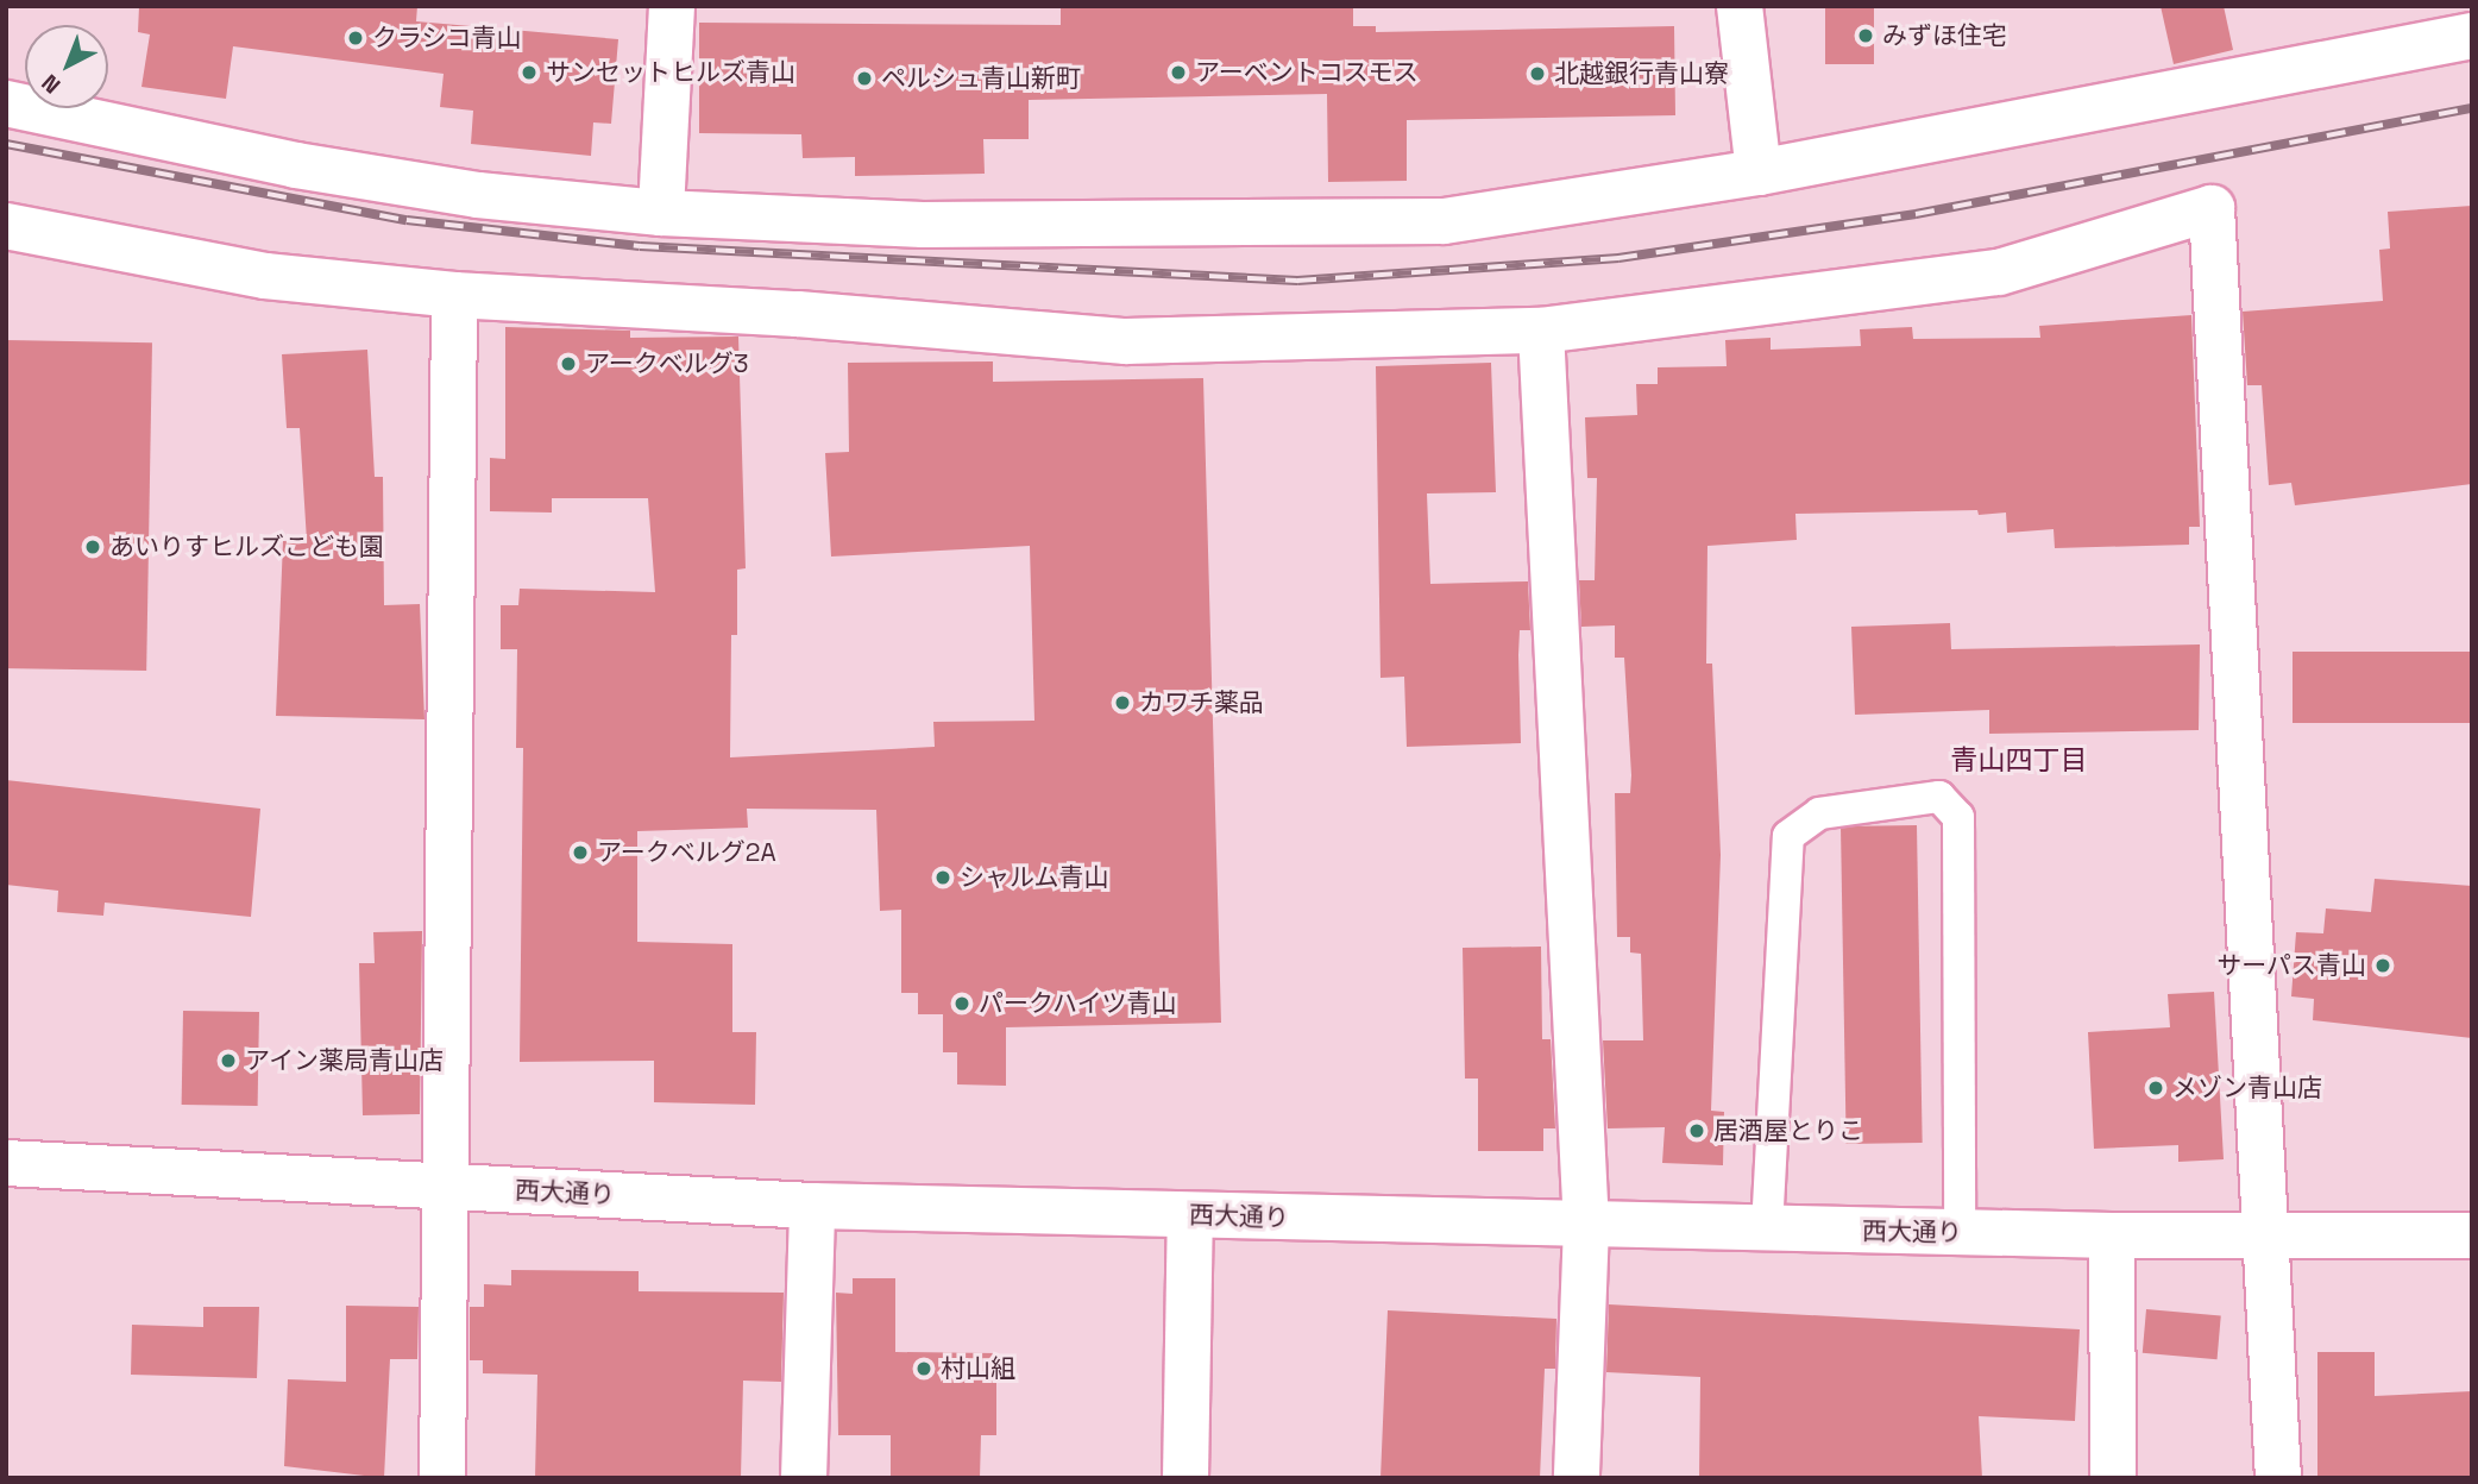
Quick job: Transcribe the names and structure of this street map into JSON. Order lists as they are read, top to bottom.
{
  "streets": {
    "street": ["西大通り"]
  },
  "districts": ["青山四丁目"],
  "places": [
    "みずほ住宅",
    "クラシコ青山",
    "サンセットヒルズ青山",
    "アーベントコスモス",
    "北越銀行青山寮",
    "ペルシュ青山新町",
    "アークベルグ3",
    "あいりすヒルズこども園",
    "カワチ薬品",
    "アークベルグ2A",
    "シャルム青山",
    "サーパス青山",
    "パークハイツ青山",
    "アイン薬局青山店",
    "メゾン青山店",
    "居酒屋とりこ",
    "村山組"
  ],
  "north": "bottom left"
}
